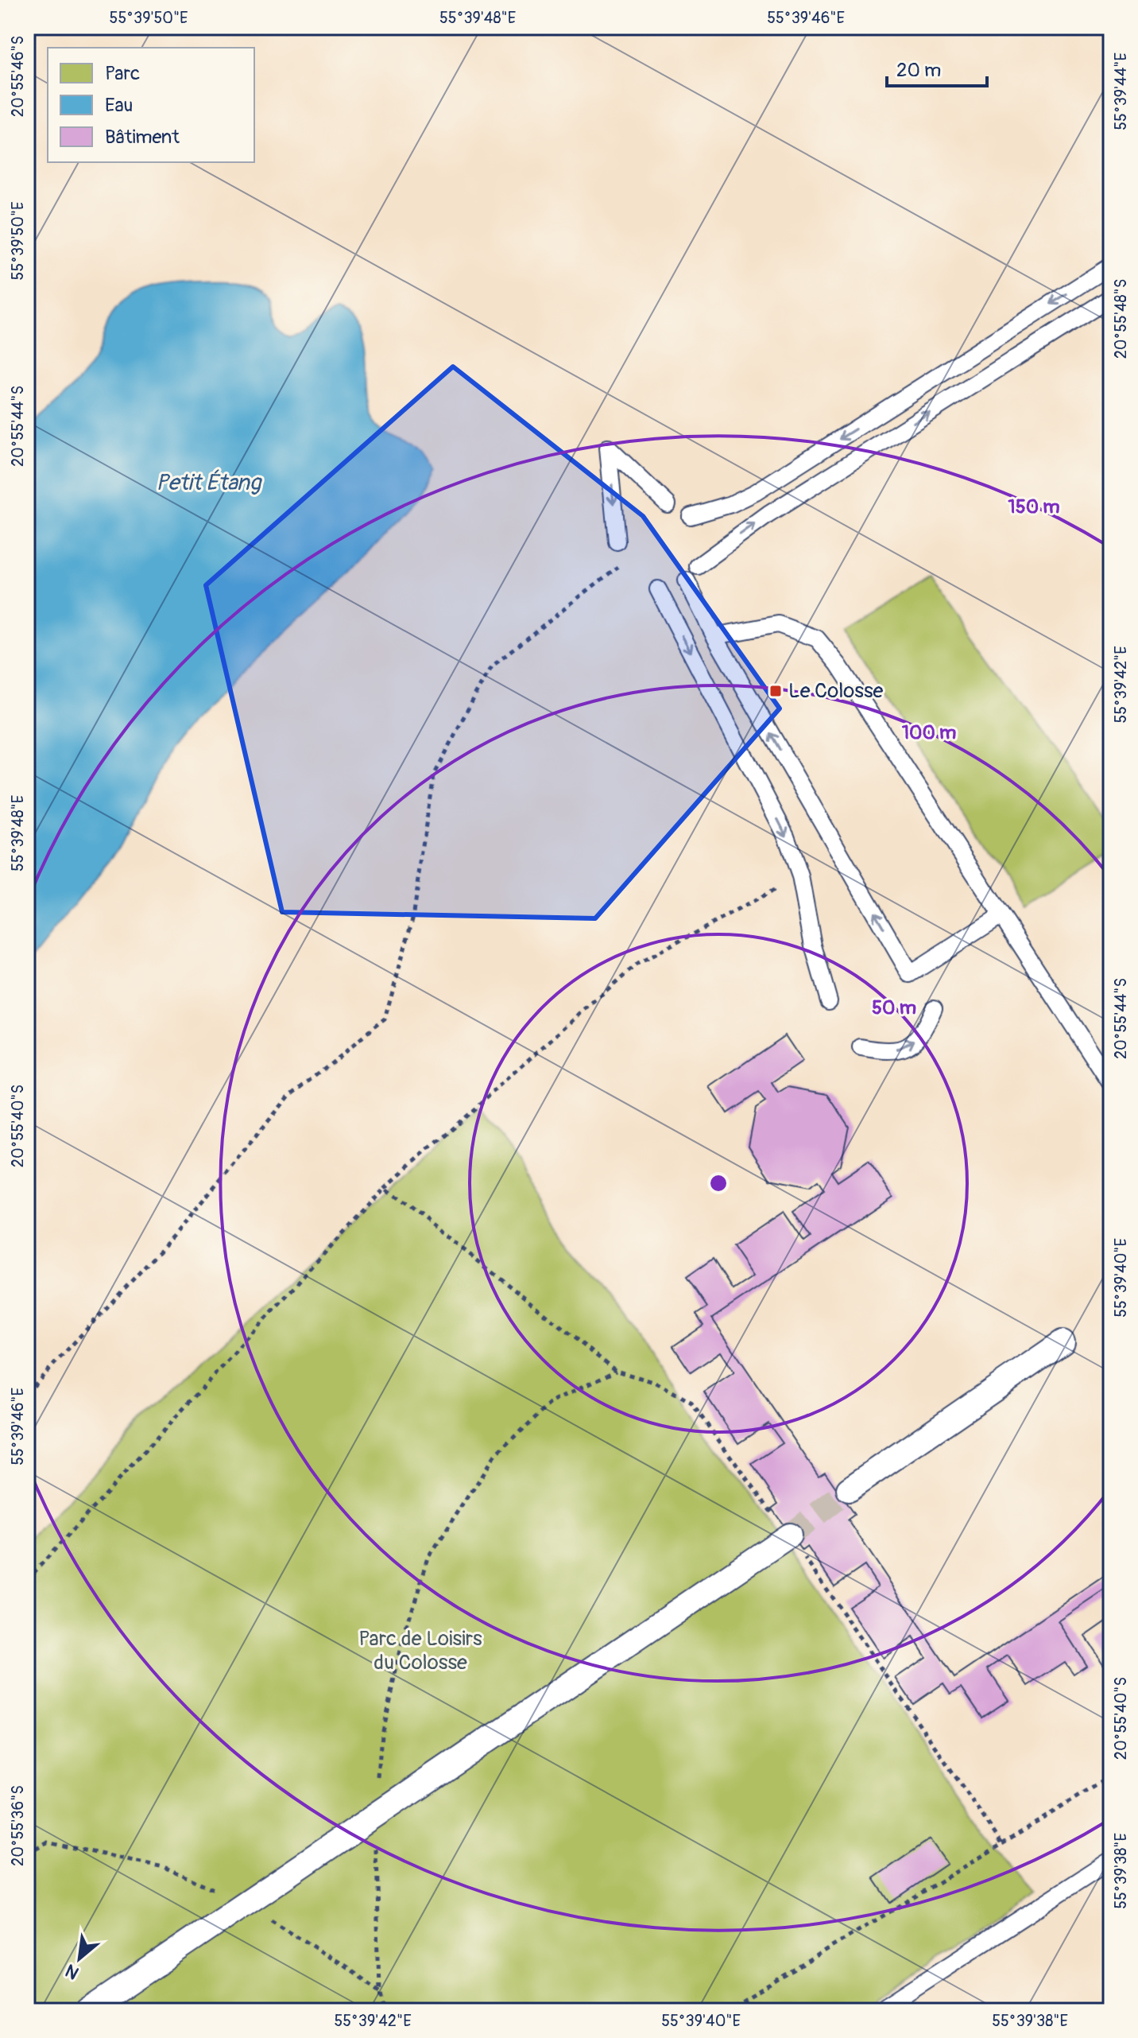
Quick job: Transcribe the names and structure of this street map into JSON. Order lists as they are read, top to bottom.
{
  "water": ["Petit Étang"],
  "parks": ["Parc de Loisirs du Colosse"],
  "places": {
    "transit": ["Le Colosse"]
  },
  "legend": ["Parc", "Eau", "Bâtiment"],
  "scale_bar": "20 m",
  "north": "bottom left",
  "coordinates": [
    "55°39'50\"E",
    "55°39'48\"E",
    "55°39'46\"E",
    "20°55'46\"S",
    "55°39'44\"E",
    "20°55'48\"S",
    "20°55'44\"S",
    "55°39'42\"E",
    "20°55'40\"S",
    "55°39'40\"E",
    "20°55'36\"S",
    "55°39'38\"E"
  ],
  "rings": ["150 m", "100 m", "50 m"]
}
